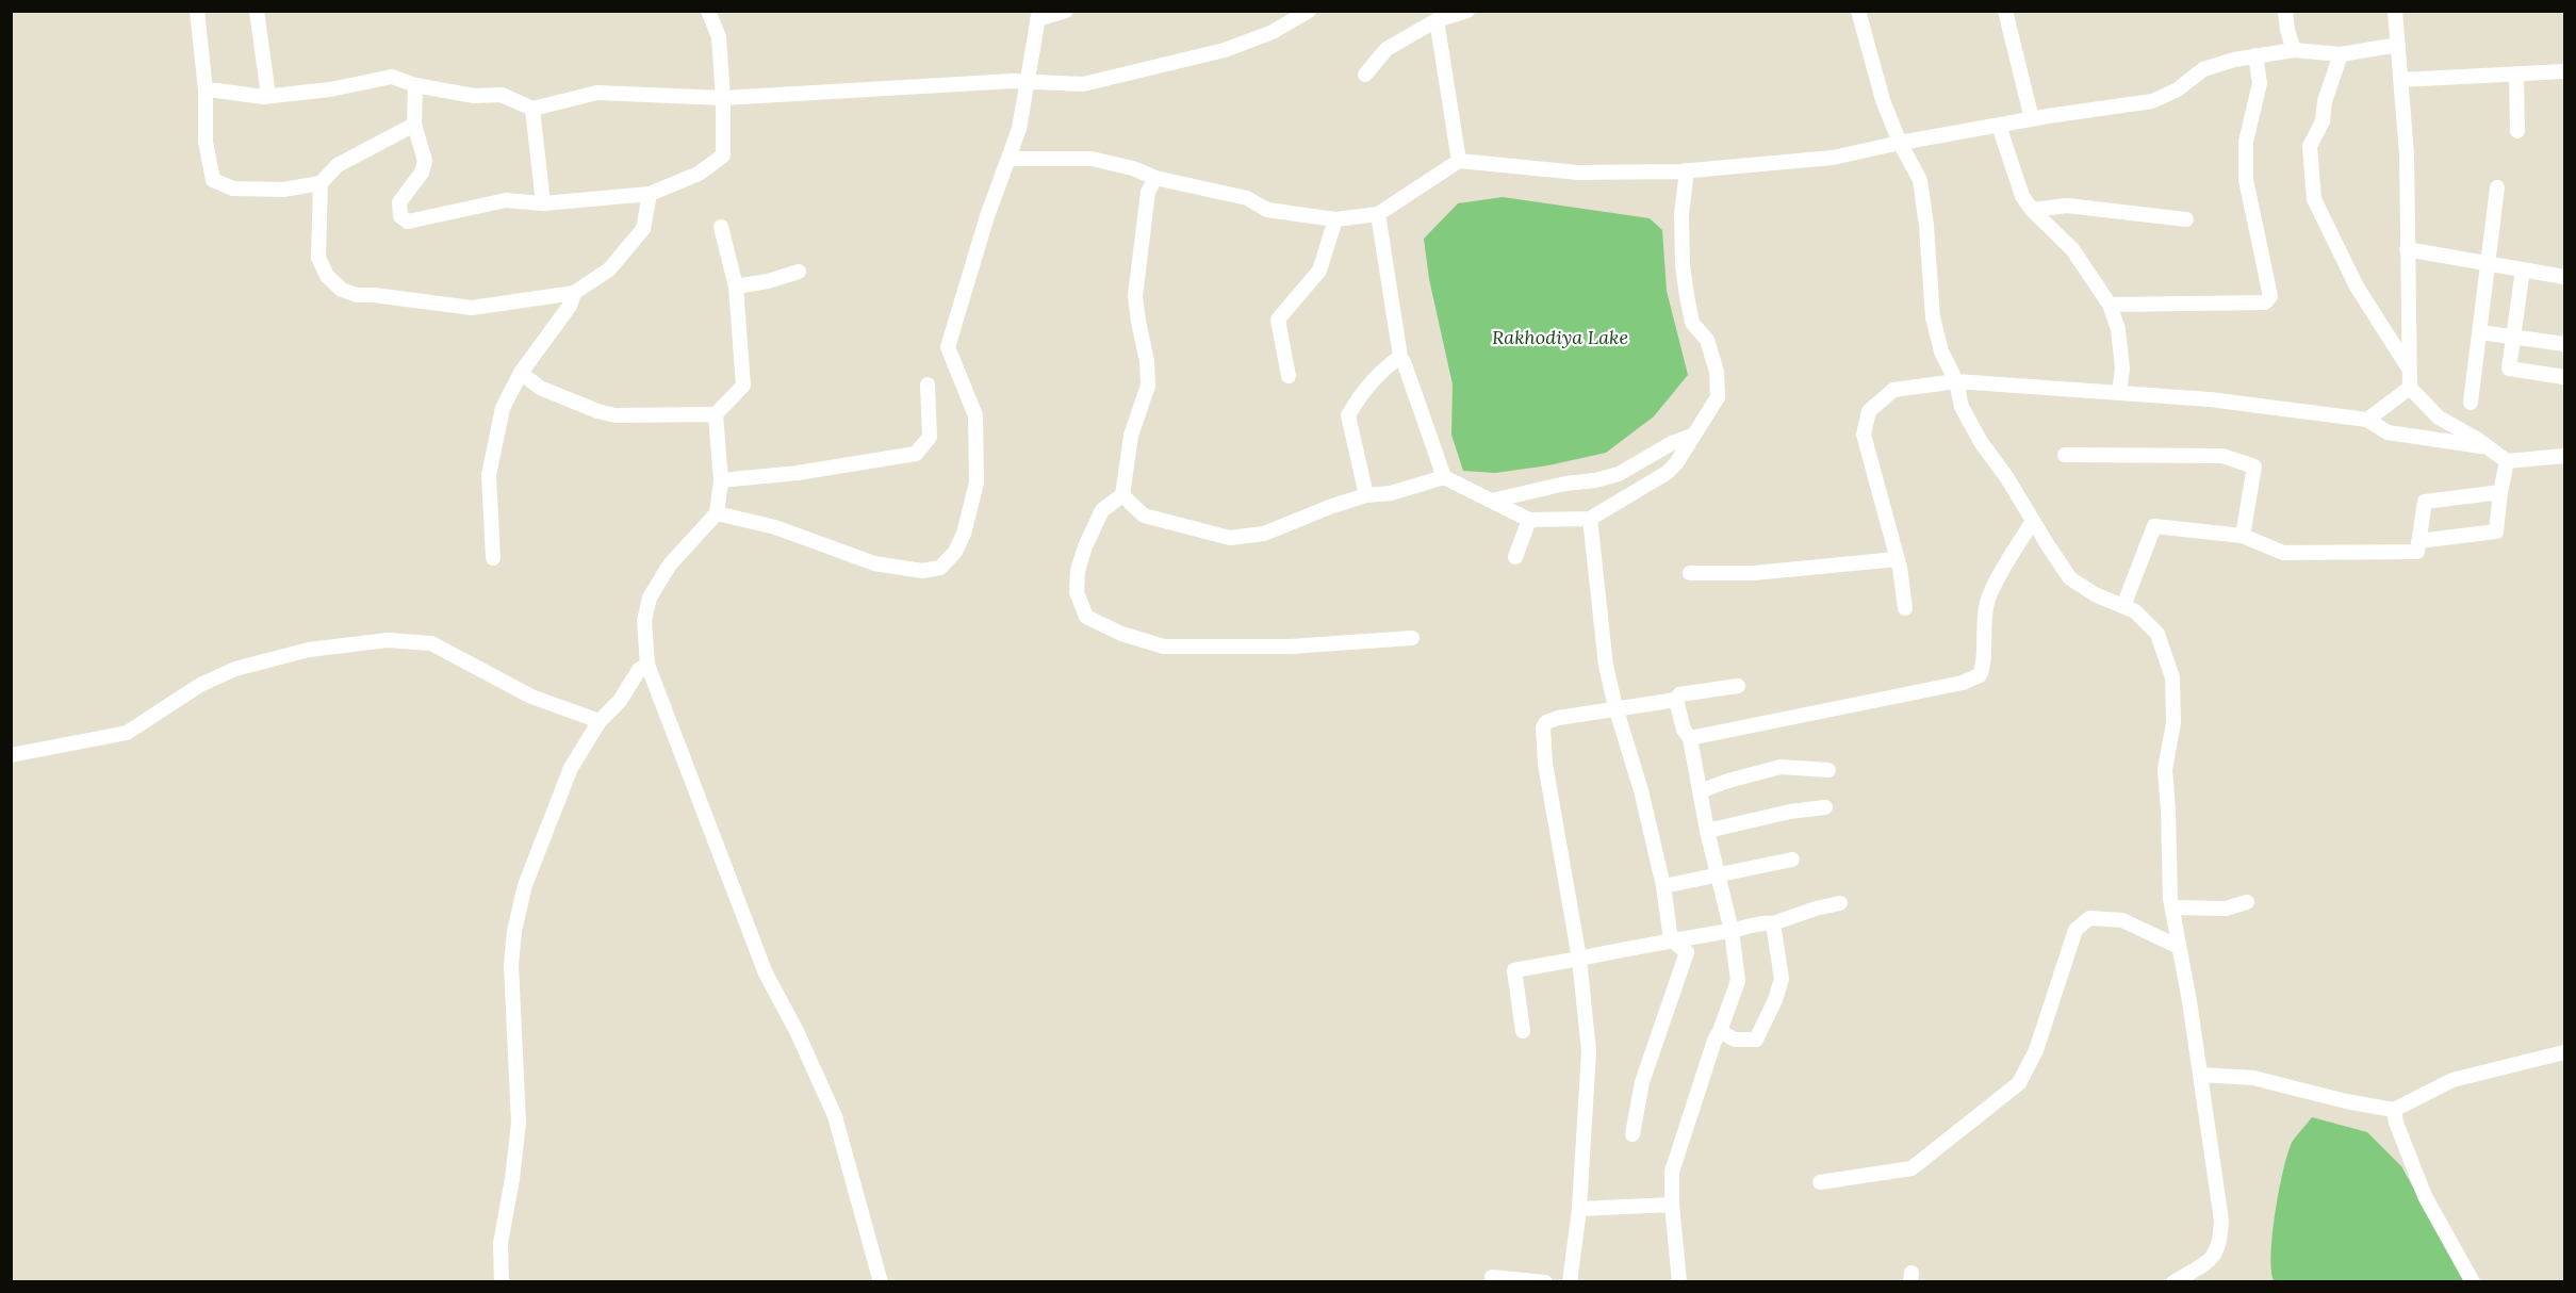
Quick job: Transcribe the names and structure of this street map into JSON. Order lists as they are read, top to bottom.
{
  "water": ["Rakhodiya Lake"]
}
